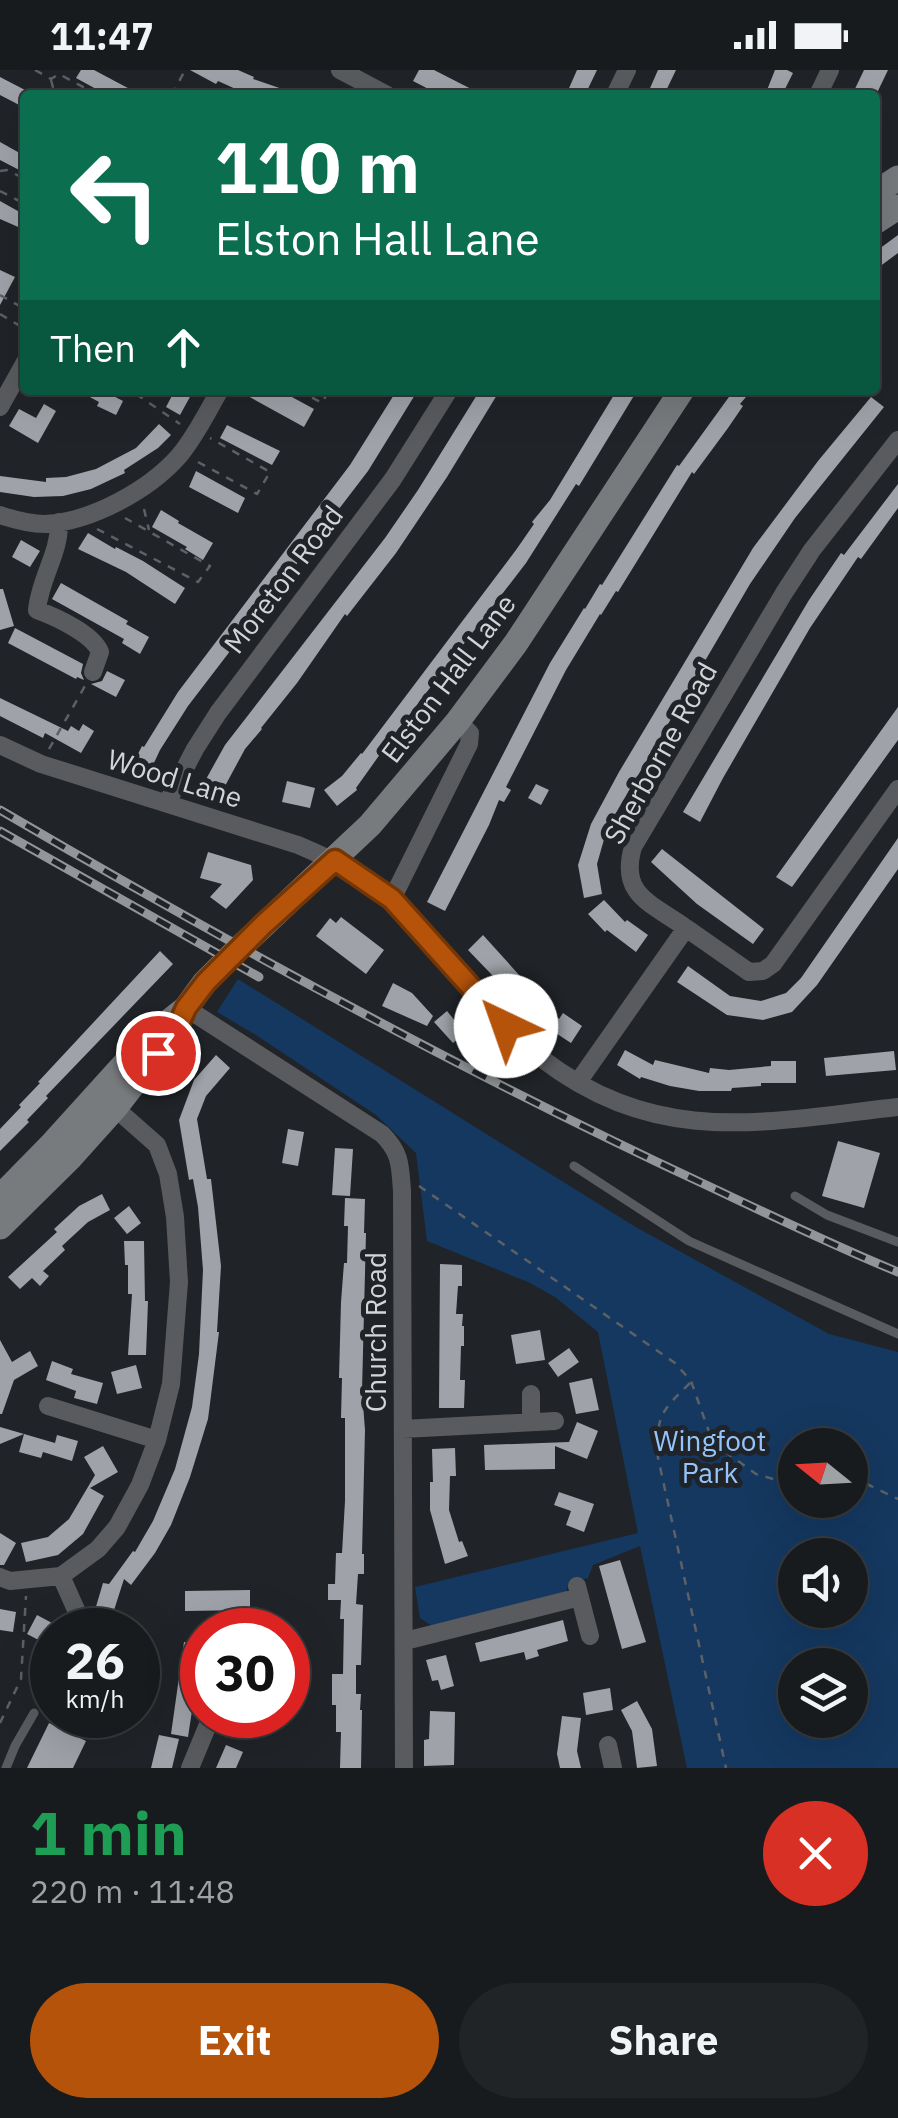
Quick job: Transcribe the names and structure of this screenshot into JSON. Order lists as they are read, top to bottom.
{
  "streets": {
    "street": [
      "Moreton Road",
      "Elston Hall Lane",
      "Sherborne Road",
      "Wood Lane",
      "Church Road"
    ]
  },
  "crossings": [
    ["Moreton Road", "Wood Lane"],
    ["Elston Hall Lane", "Wood Lane"],
    ["Elston Hall Lane", "Church Road"]
  ],
  "parks": ["Wingfoot Park"],
  "north": "left",
  "page": {
    "status": "11:47",
    "turn": ["110 m", "Elston Hall Lane"],
    "then": "Then",
    "speed": "26 km/h",
    "limit": "30",
    "heading": ["1 min", "220 m · 11:48"],
    "buttons": ["Exit", "Share"]
  }
}
